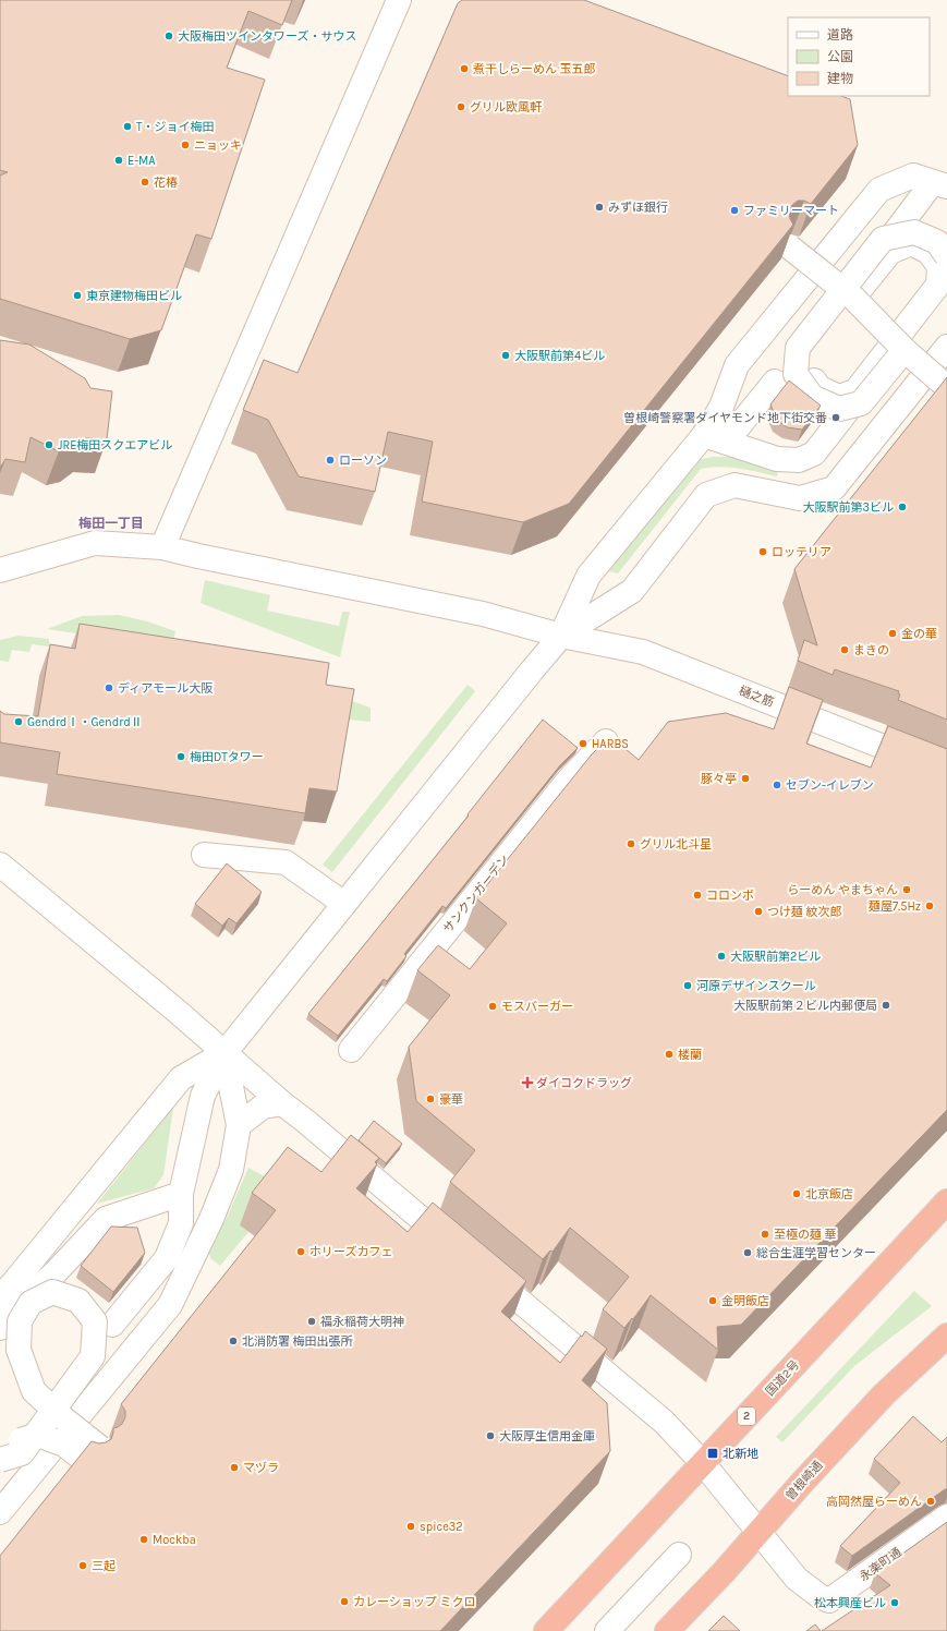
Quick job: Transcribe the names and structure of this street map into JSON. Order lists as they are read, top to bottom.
{
  "streets": {
    "highway": ["国道2号", "2", "曽根崎通"],
    "street": ["樋之筋", "サンクンガーデン", "永楽町通"]
  },
  "crossings": [
    ["曽根崎通", "永楽町通"]
  ],
  "districts": ["梅田一丁目"],
  "places": {
    "other": [
      "大阪梅田ツインタワーズ・サウス",
      "煮干しらーめん 玉五郎",
      "グリル欧風軒",
      "T・ジョイ梅田",
      "ニョッキ",
      "E-MA",
      "花椿",
      "みずほ銀行",
      "ファミリーマート",
      "東京建物梅田ビル",
      "大阪駅前第4ビル",
      "曽根崎警察署ダイヤモンド地下街交番",
      "JRE梅田スクエアビル",
      "ローソン",
      "大阪駅前第3ビル",
      "ロッテリア",
      "金の華",
      "まきの",
      "ディアモール大阪",
      "GendrdⅠ・GendrdⅡ",
      "HARBS",
      "梅田DTタワー",
      "豚々亭",
      "セブン-イレブン",
      "グリル北斗星",
      "らーめん やまちゃん",
      "コロンボ",
      "麺屋7.5Hz",
      "つけ麺 紋次郎",
      "大阪駅前第2ビル",
      "河原デザインスクール",
      "大阪駅前第２ビル内郵便局",
      "モスバーガー",
      "楼蘭",
      "豪華",
      "北京飯店",
      "至極の麺 華",
      "ホリーズカフェ",
      "総合生涯学習センター",
      "金明飯店",
      "福永稲荷大明神",
      "北消防署 梅田出張所",
      "大阪厚生信用金庫",
      "マヅラ",
      "高岡然屋らーめん",
      "spice32",
      "Mockba",
      "三起",
      "カレーショップ ミクロ",
      "松本興産ビル"
    ],
    "health": ["ダイコクドラッグ"],
    "transit": ["北新地"]
  },
  "legend": ["道路", "公園", "建物"]
}
